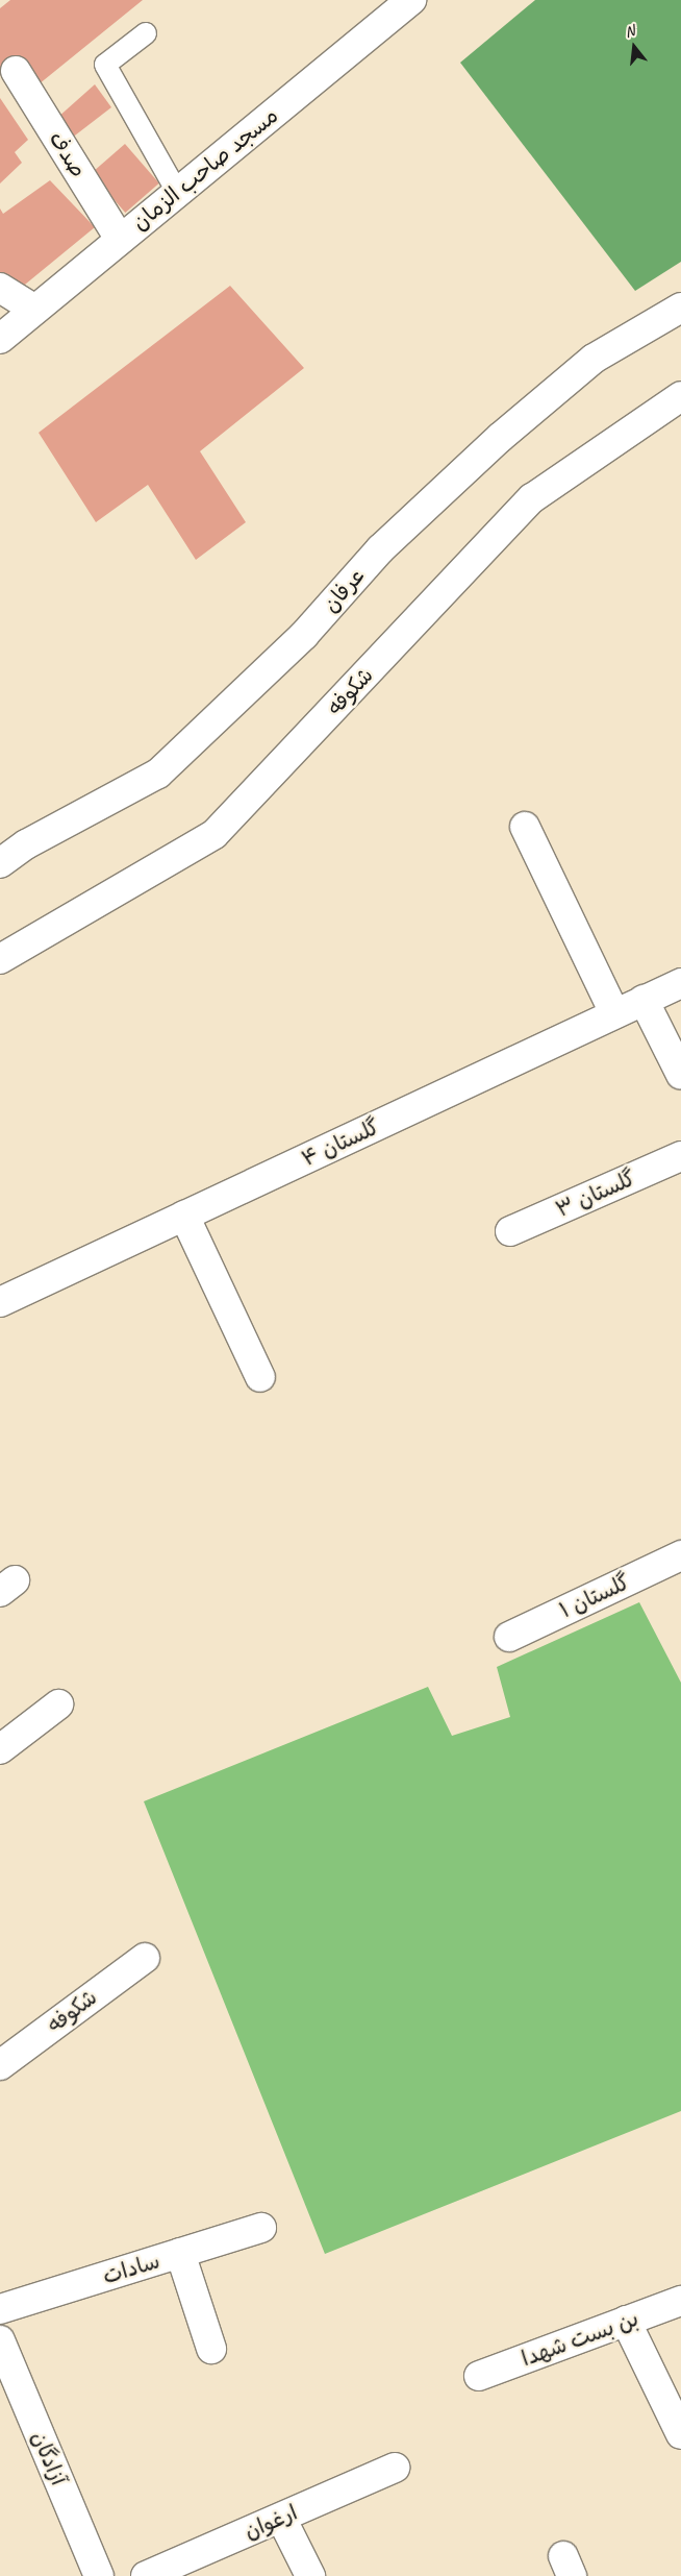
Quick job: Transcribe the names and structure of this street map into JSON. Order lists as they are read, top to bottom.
{
  "streets": {
    "street": [
      "صدف",
      "مسجد صاحب الزمان",
      "عرفان",
      "شکوفه",
      "گلستان ۴",
      "گلستان ۳",
      "گلستان ۱",
      "سادات",
      "بن بست شهدا",
      "آزادگان",
      "ارغوان"
    ]
  },
  "crossings": [
    ["صدف", "مسجد صاحب الزمان"]
  ],
  "north": "top"
}
